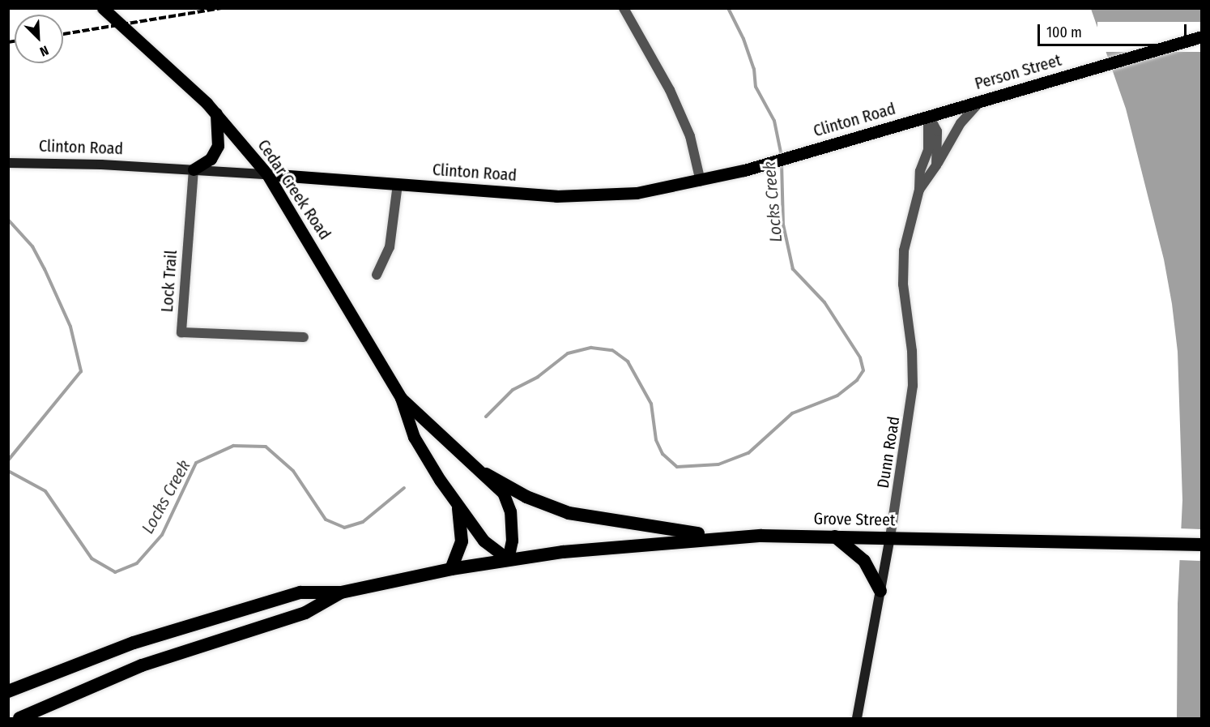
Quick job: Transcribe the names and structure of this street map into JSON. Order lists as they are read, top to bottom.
{
  "streets": {
    "highway": ["Grove Street"],
    "main road": [
      "Person Street",
      "Clinton Road",
      "Cedar Creek Road",
      "Dunn Road"
    ],
    "street": ["Lock Trail"]
  },
  "crossings": [
    ["Person Street", "Clinton Road"],
    ["Person Street", "Dunn Road"],
    ["Clinton Road", "Cedar Creek Road"],
    ["Clinton Road", "Lock Trail"],
    ["Clinton Road", "Dunn Road"],
    ["Cedar Creek Road", "Grove Street"],
    ["Dunn Road", "Grove Street"]
  ],
  "water": ["Locks Creek"],
  "scale_bar": "100 m",
  "north": "bottom right"
}
